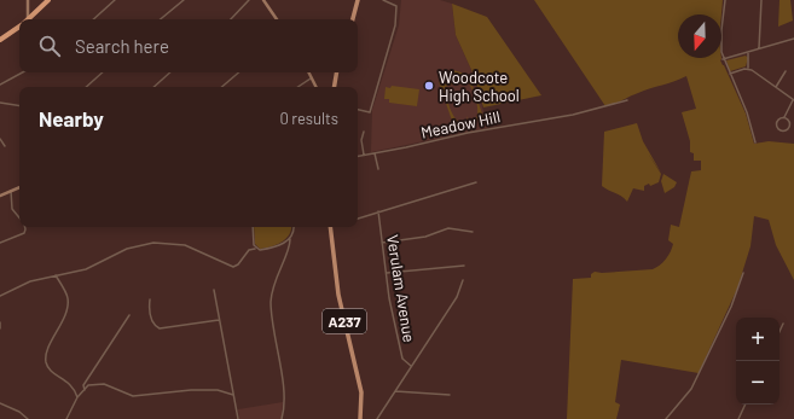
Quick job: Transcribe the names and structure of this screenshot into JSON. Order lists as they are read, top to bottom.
{
  "streets": {
    "main road": ["A237"],
    "street": ["Meadow Hill", "Verulam Avenue"]
  },
  "places": ["Woodcote High School"],
  "north": "bottom",
  "page": {
    "search": "Search here",
    "heading": ["Nearby", "0 results"],
    "map_buttons": ["+", "−"]
  }
}
